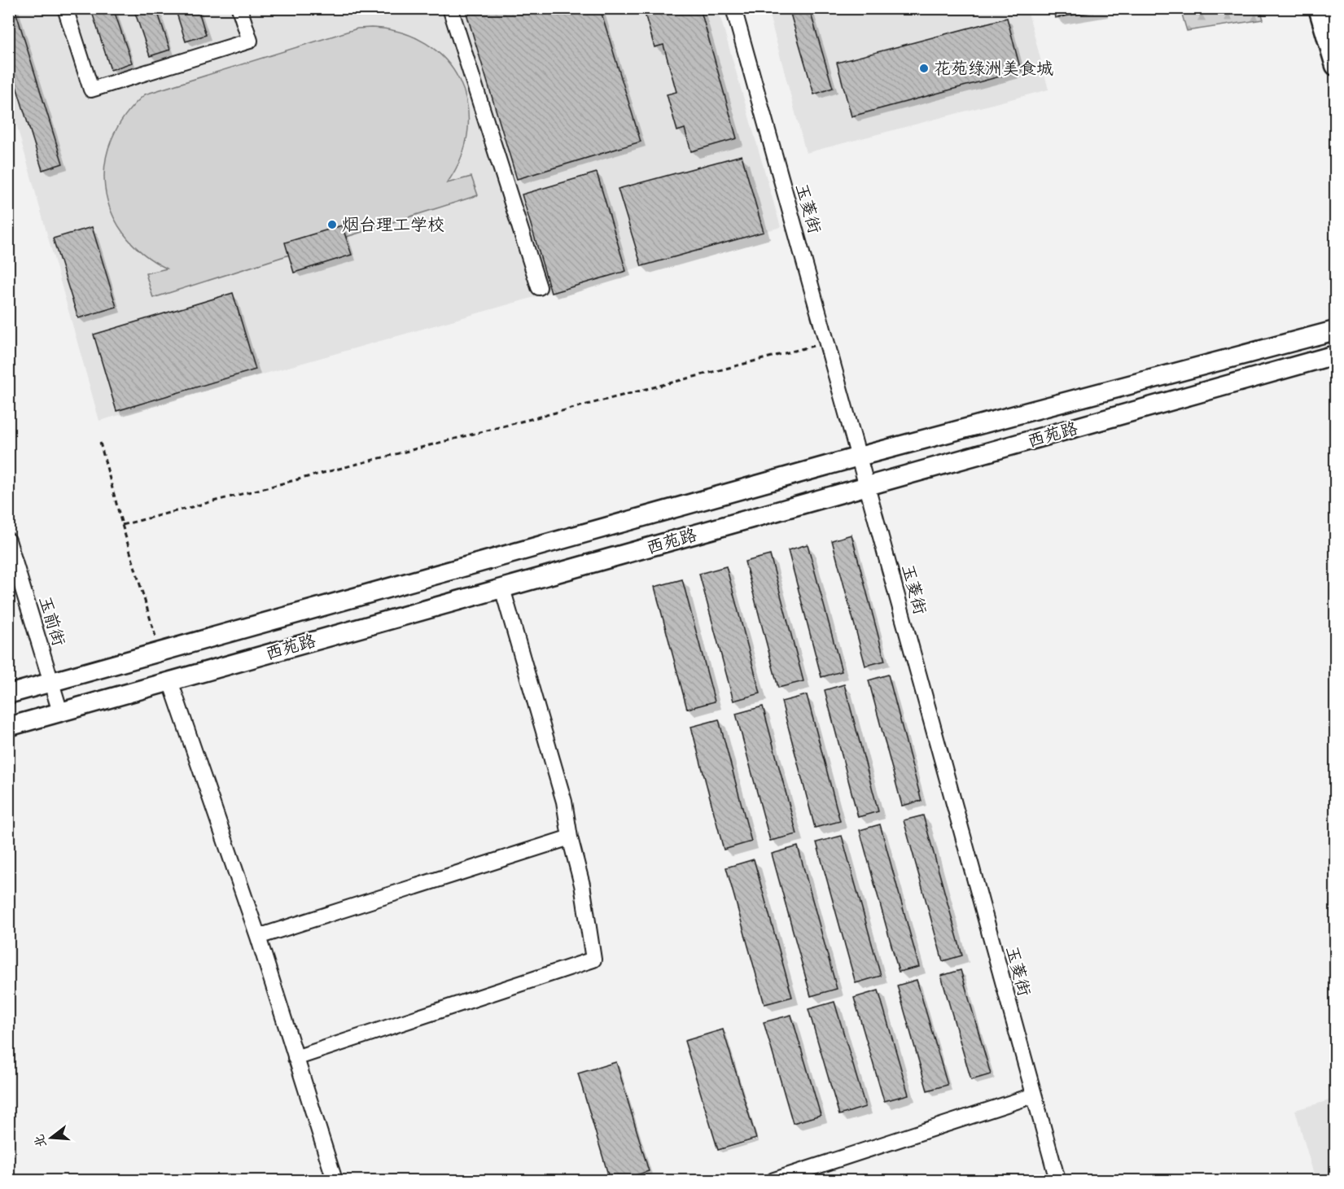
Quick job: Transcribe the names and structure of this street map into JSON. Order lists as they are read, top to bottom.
{
  "streets": {
    "main road": ["西苑路"],
    "street": ["玉菱街", "玉前街"]
  },
  "crossings": [
    ["玉菱街", "西苑路"],
    ["西苑路", "玉前街"]
  ],
  "places": ["花苑绿洲美食城", "烟台理工学校"],
  "north": "left"
}
